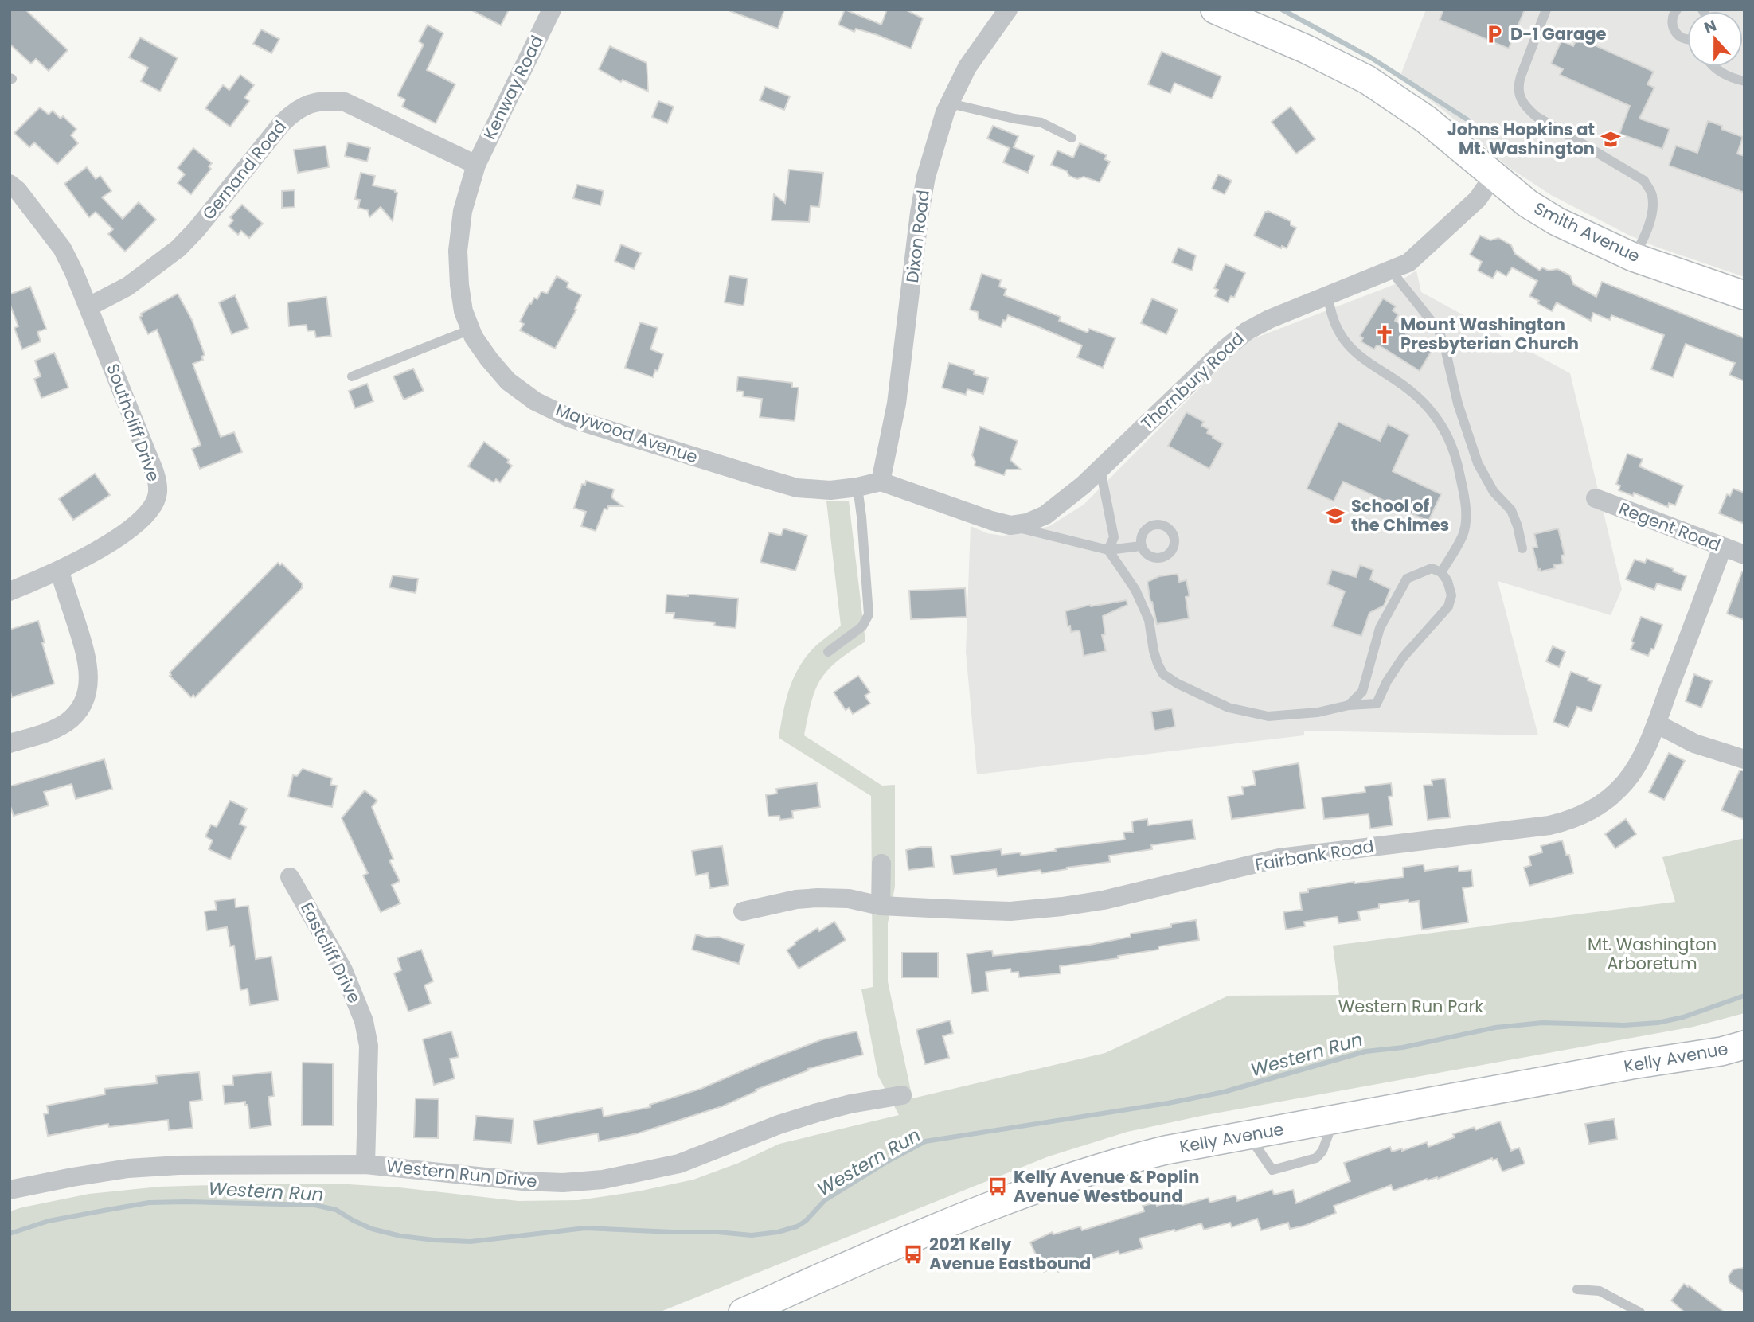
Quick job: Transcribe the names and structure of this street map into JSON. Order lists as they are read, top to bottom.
{
  "streets": {
    "main road": ["Smith Avenue", "Kelly Avenue"],
    "street": [
      "Kenway Road",
      "Gernand Road",
      "Dixon Road",
      "Thornbury Road",
      "Southcliff Drive",
      "Maywood Avenue",
      "Regent Road",
      "Fairbank Road",
      "Eastcliff Drive",
      "Western Run Drive"
    ]
  },
  "crossings": [
    ["Kenway Road", "Gernand Road"],
    ["Kenway Road", "Maywood Avenue"],
    ["Gernand Road", "Southcliff Drive"],
    ["Gernand Road", "Maywood Avenue"],
    ["Smith Avenue", "Thornbury Road"],
    ["Dixon Road", "Thornbury Road"],
    ["Dixon Road", "Maywood Avenue"],
    ["Thornbury Road", "Maywood Avenue"],
    ["Regent Road", "Fairbank Road"],
    ["Eastcliff Drive", "Western Run Drive"]
  ],
  "water": ["Western Run"],
  "parks": ["Mt. Washington Arboretum", "Western Run Park"],
  "places": {
    "parking": ["D-1 Garage"],
    "school or university": ["Johns Hopkins at Mt. Washington", "School of the Chimes"],
    "church": ["Mount Washington Presbyterian Church"],
    "bus stop": ["Kelly Avenue & Poplin Avenue Westbound", "2021 Kelly Avenue Eastbound"]
  },
  "north": "top"
}
